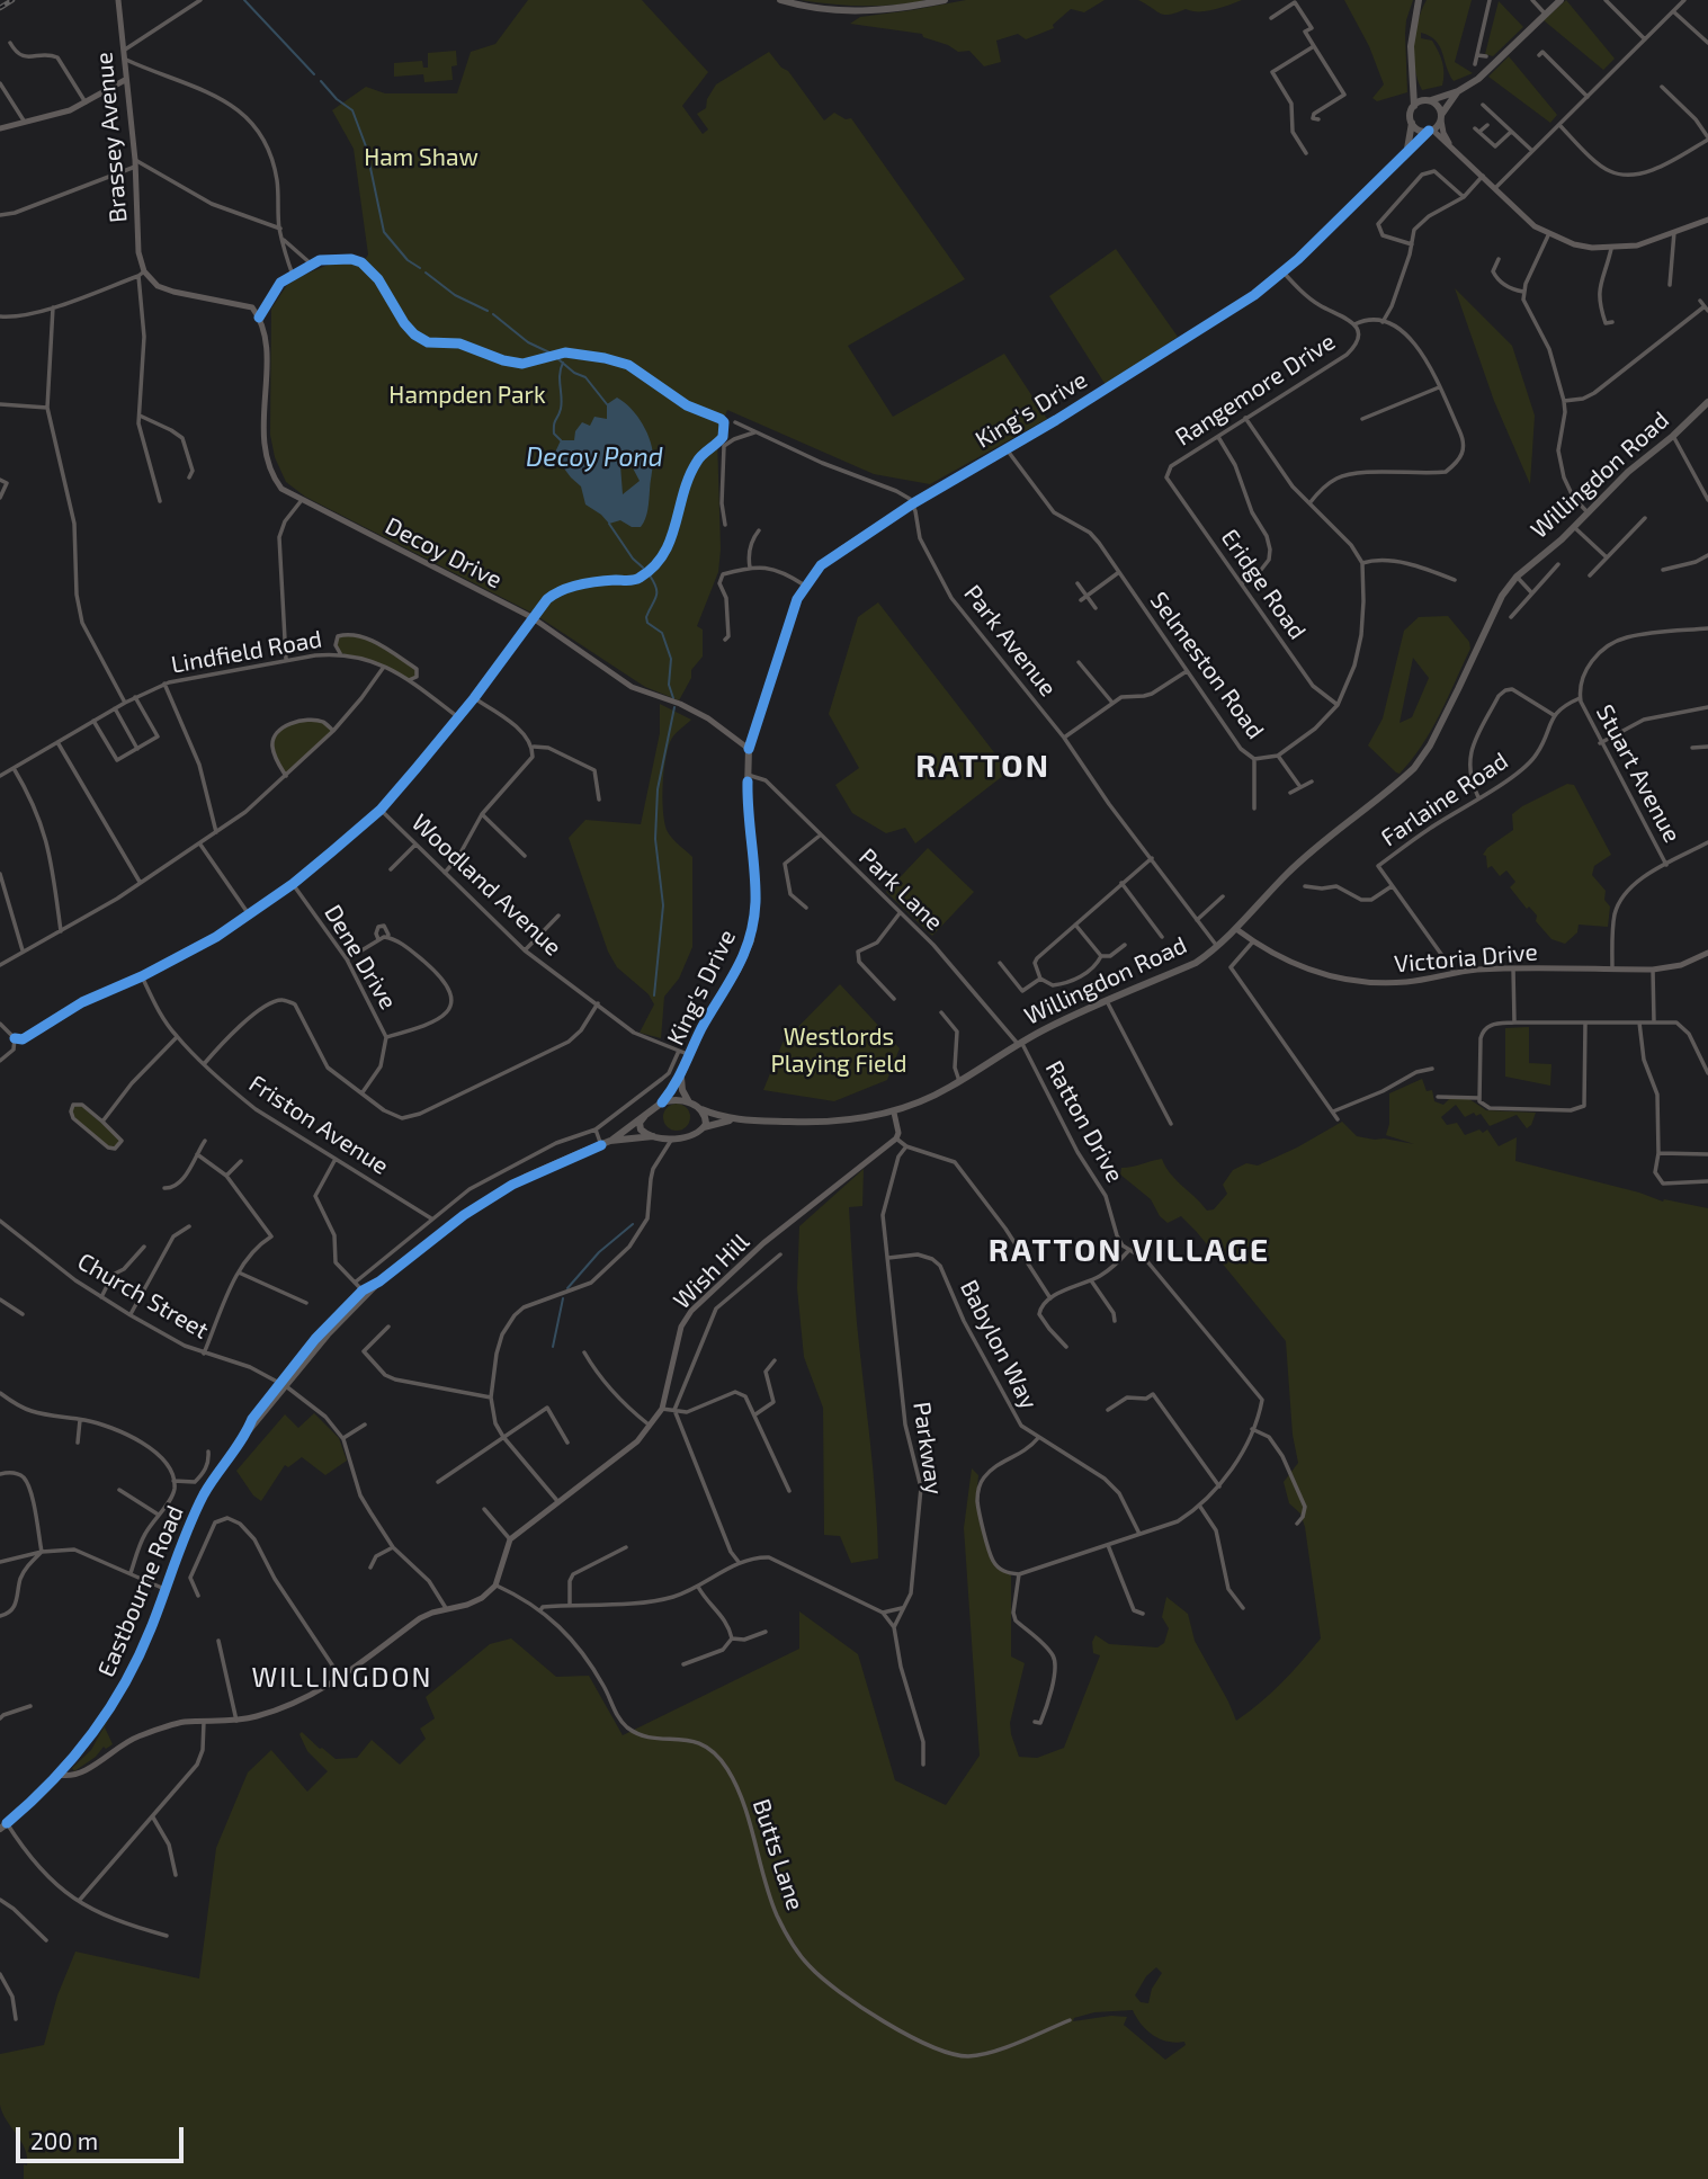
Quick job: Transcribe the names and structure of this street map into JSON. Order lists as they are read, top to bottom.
{
  "streets": {
    "main road": ["King's Drive", "Willingdon Road", "Eastbourne Road"],
    "street": [
      "Brassey Avenue",
      "Rangemore Drive",
      "Decoy Drive",
      "Eridge Road",
      "Park Avenue",
      "Lindfield Road",
      "Selmeston Road",
      "Stuart Avenue",
      "Farlaine Road",
      "Woodland Avenue",
      "Park Lane",
      "Dene Drive",
      "Victoria Drive",
      "Ratton Drive",
      "Friston Avenue",
      "Wish Hill",
      "Church Street",
      "Babylon Way",
      "Parkway",
      "Butts Lane"
    ]
  },
  "crossings": [
    ["Brassey Avenue", "Decoy Drive"],
    ["Rangemore Drive", "King's Drive"],
    ["Rangemore Drive", "Eridge Road"],
    ["King's Drive", "Willingdon Road"],
    ["King's Drive", "Decoy Drive"],
    ["King's Drive", "Park Avenue"],
    ["King's Drive", "Selmeston Road"],
    ["King's Drive", "Woodland Avenue"],
    ["King's Drive", "Park Lane"],
    ["Willingdon Road", "Park Avenue"],
    ["Willingdon Road", "Park Lane"],
    ["Willingdon Road", "Victoria Drive"],
    ["Willingdon Road", "Ratton Drive"],
    ["Eridge Road", "Selmeston Road"],
    ["Farlaine Road", "Victoria Drive"],
    ["Park Lane", "Ratton Drive"],
    ["Church Street", "Eastbourne Road"],
    ["Babylon Way", "Parkway"]
  ],
  "districts": ["RATTON", "RATTON VILLAGE", "WILLINGDON"],
  "water": ["Decoy Pond"],
  "parks": ["Ham Shaw", "Hampden Park", "Westlords Playing Field"],
  "scale_bar": "200 m"
}
